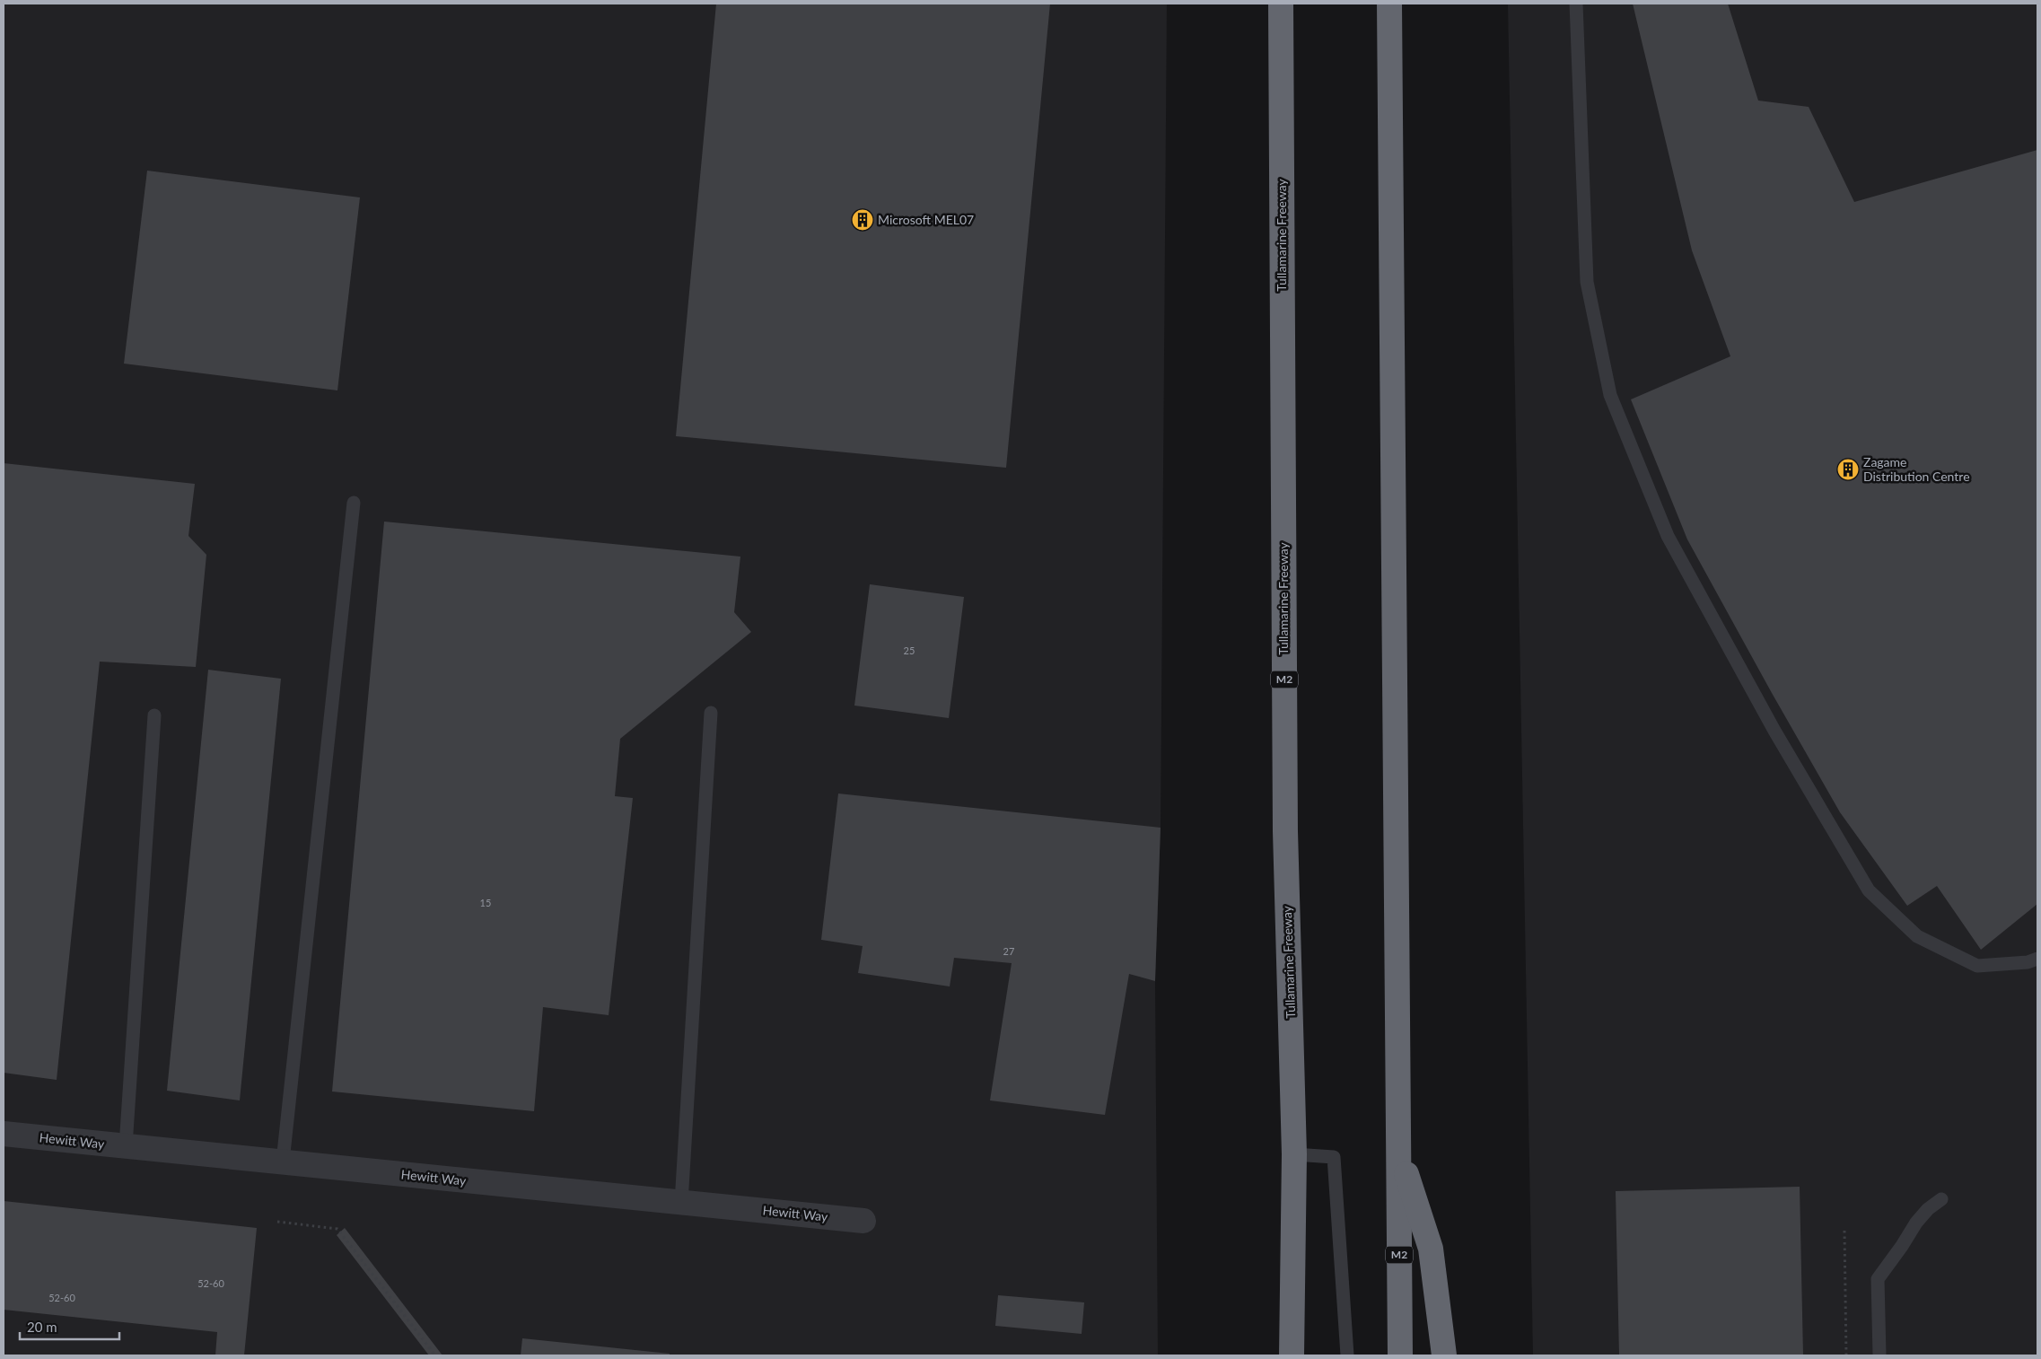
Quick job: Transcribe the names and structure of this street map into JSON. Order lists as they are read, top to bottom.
{
  "streets": {
    "highway": ["Tullamarine Freeway", "M2"],
    "street": ["Hewitt Way"]
  },
  "places": {
    "building": ["Microsoft MEL07", "Zagame Distribution Centre"]
  },
  "house_numbers": [
    "25",
    "15",
    "27",
    "52-60",
    "52-60"
  ],
  "scale_bar": "20 m"
}
